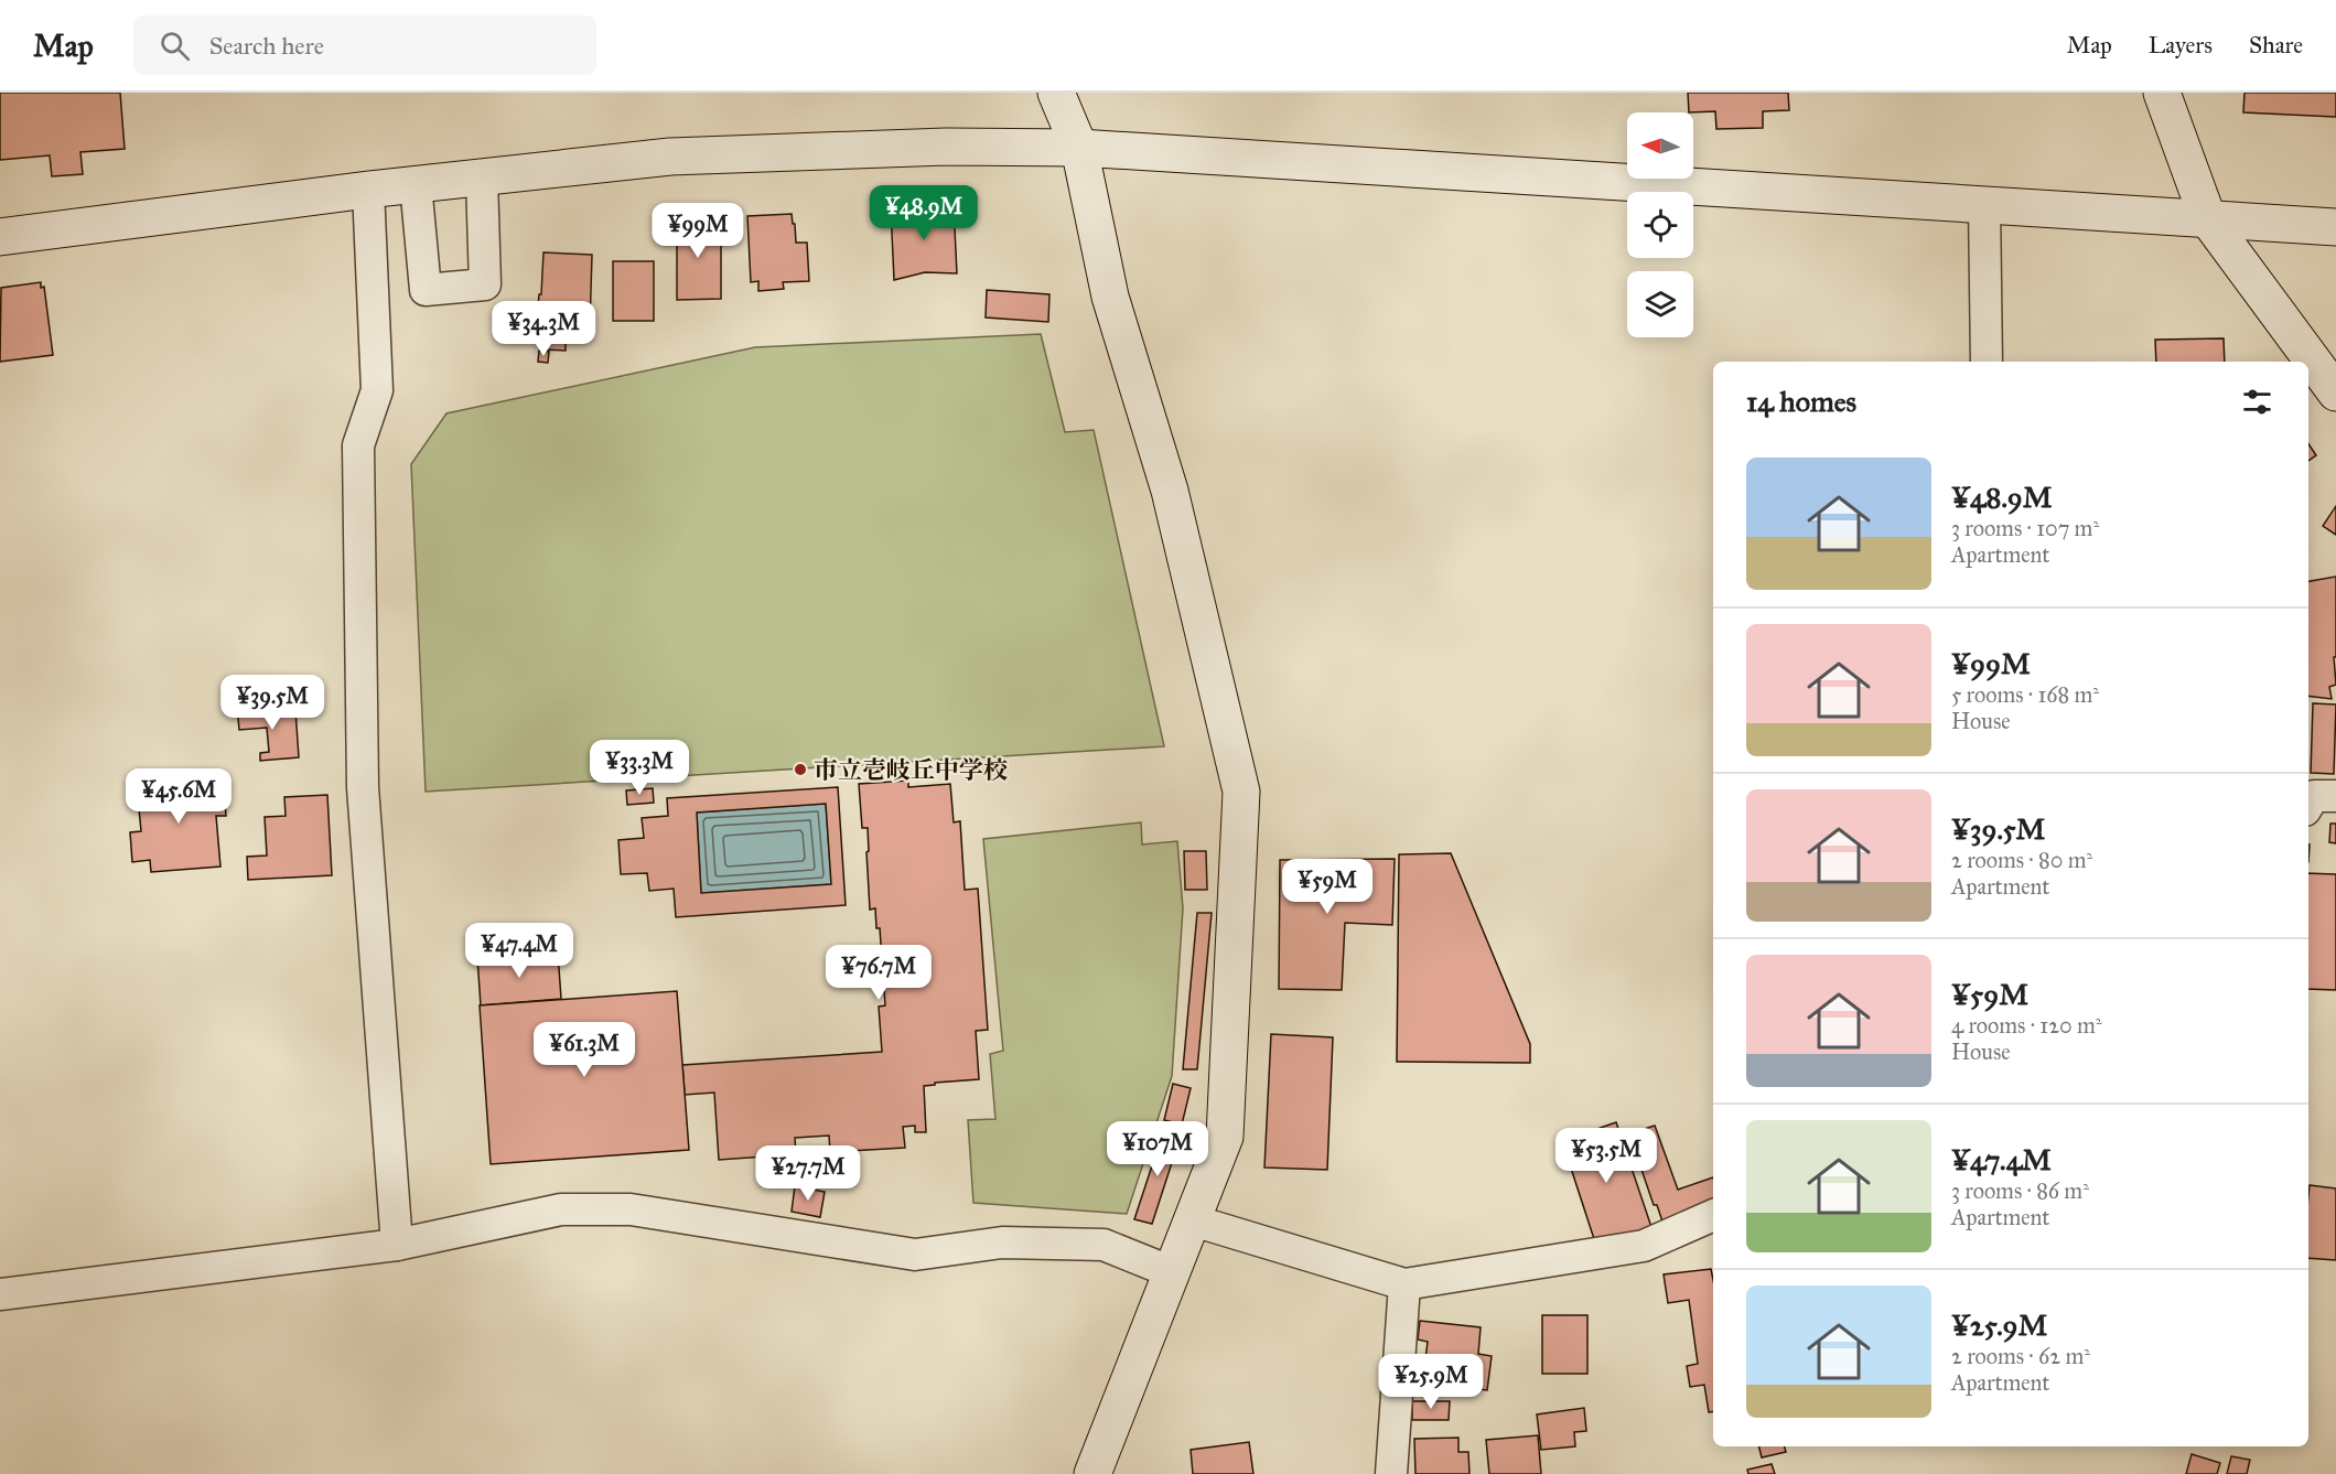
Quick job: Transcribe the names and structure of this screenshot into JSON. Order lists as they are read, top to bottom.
{
  "places": ["市立壱岐丘中学校"],
  "north": "left",
  "page": {
    "header": "Map",
    "search": "Search here",
    "nav": ["Map", "Layers", "Share"],
    "price": [
      "¥48.9M",
      "¥99M",
      "¥34.3M",
      "¥39.5M",
      "¥33.3M",
      "¥45.6M",
      "¥59M",
      "¥47.4M",
      "¥76.7M",
      "¥61.3M",
      "¥107M",
      "¥53.5M",
      "¥27.7M",
      "¥25.9M"
    ],
    "heading": "14 homes",
    "list": [
      {
        "name": "¥48.9M",
        "note": "3 rooms · 107 m² · Apartment"
      },
      {
        "name": "¥99M",
        "note": "5 rooms · 168 m² · House"
      },
      {
        "name": "¥39.5M",
        "note": "2 rooms · 80 m² · Apartment"
      },
      {
        "name": "¥59M",
        "note": "4 rooms · 120 m² · House"
      },
      {
        "name": "¥47.4M",
        "note": "3 rooms · 86 m² · Apartment"
      },
      {
        "name": "¥25.9M",
        "note": "2 rooms · 62 m² · Apartment"
      }
    ]
  }
}
